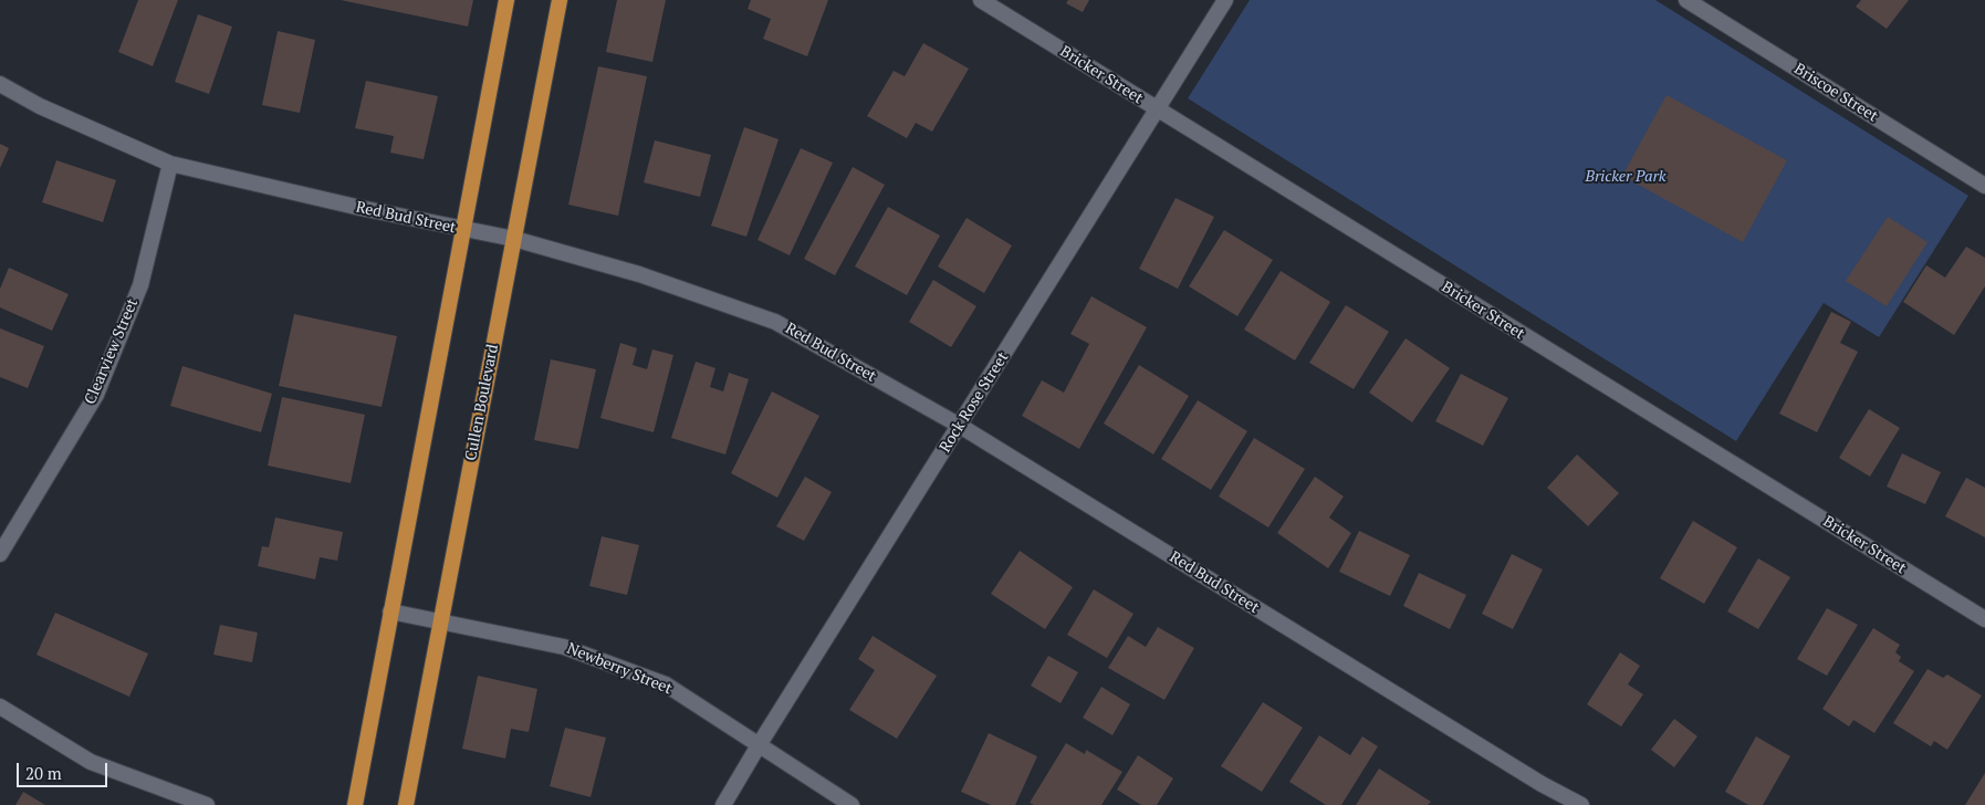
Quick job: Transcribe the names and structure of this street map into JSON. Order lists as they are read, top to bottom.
{
  "streets": {
    "main road": ["Cullen Boulevard"],
    "street": [
      "Bricker Street",
      "Briscoe Street",
      "Red Bud Street",
      "Clearview Street",
      "Rock Rose Street",
      "Newberry Street"
    ]
  },
  "crossings": [
    ["Bricker Street", "Rock Rose Street"],
    ["Red Bud Street", "Clearview Street"],
    ["Red Bud Street", "Cullen Boulevard"],
    ["Red Bud Street", "Rock Rose Street"],
    ["Cullen Boulevard", "Newberry Street"],
    ["Rock Rose Street", "Newberry Street"]
  ],
  "parks": ["Bricker Park"],
  "scale_bar": "20 m"
}
